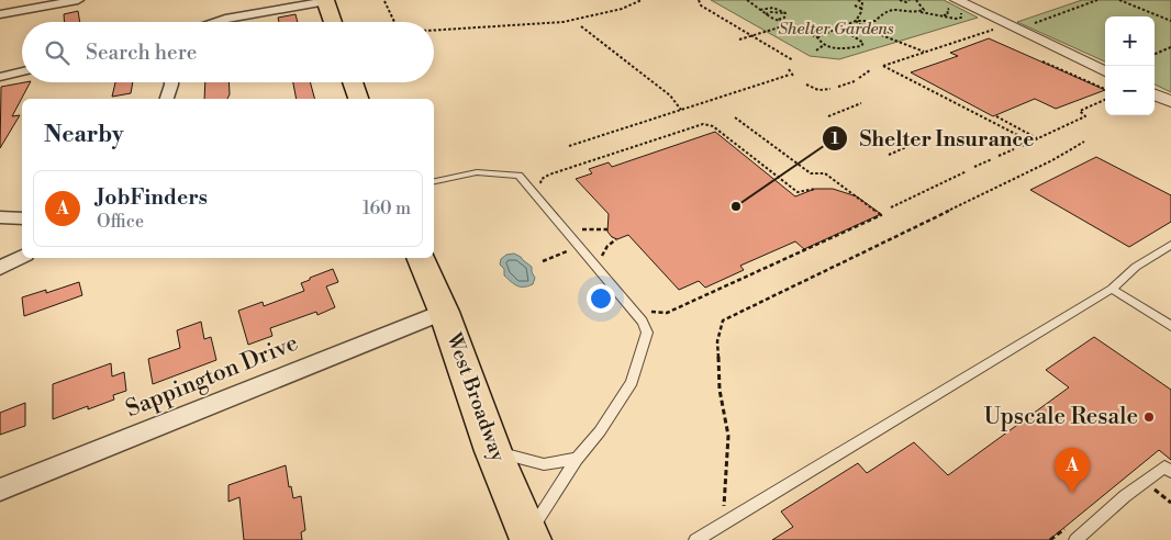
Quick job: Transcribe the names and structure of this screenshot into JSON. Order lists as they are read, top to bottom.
{
  "streets": {
    "main road": ["West Broadway"],
    "street": ["Sappington Drive"]
  },
  "crossings": [
    ["Sappington Drive", "West Broadway"]
  ],
  "parks": ["Shelter Gardens"],
  "places": ["Shelter Insurance", "Upscale Resale"],
  "page": {
    "map_buttons": ["+", "−"],
    "search": "Search here",
    "heading": "Nearby",
    "list": [
      {
        "mark": "A",
        "name": "JobFinders",
        "note": "Office",
        "value": "160 m"
      }
    ],
    "pins": "A"
  }
}
